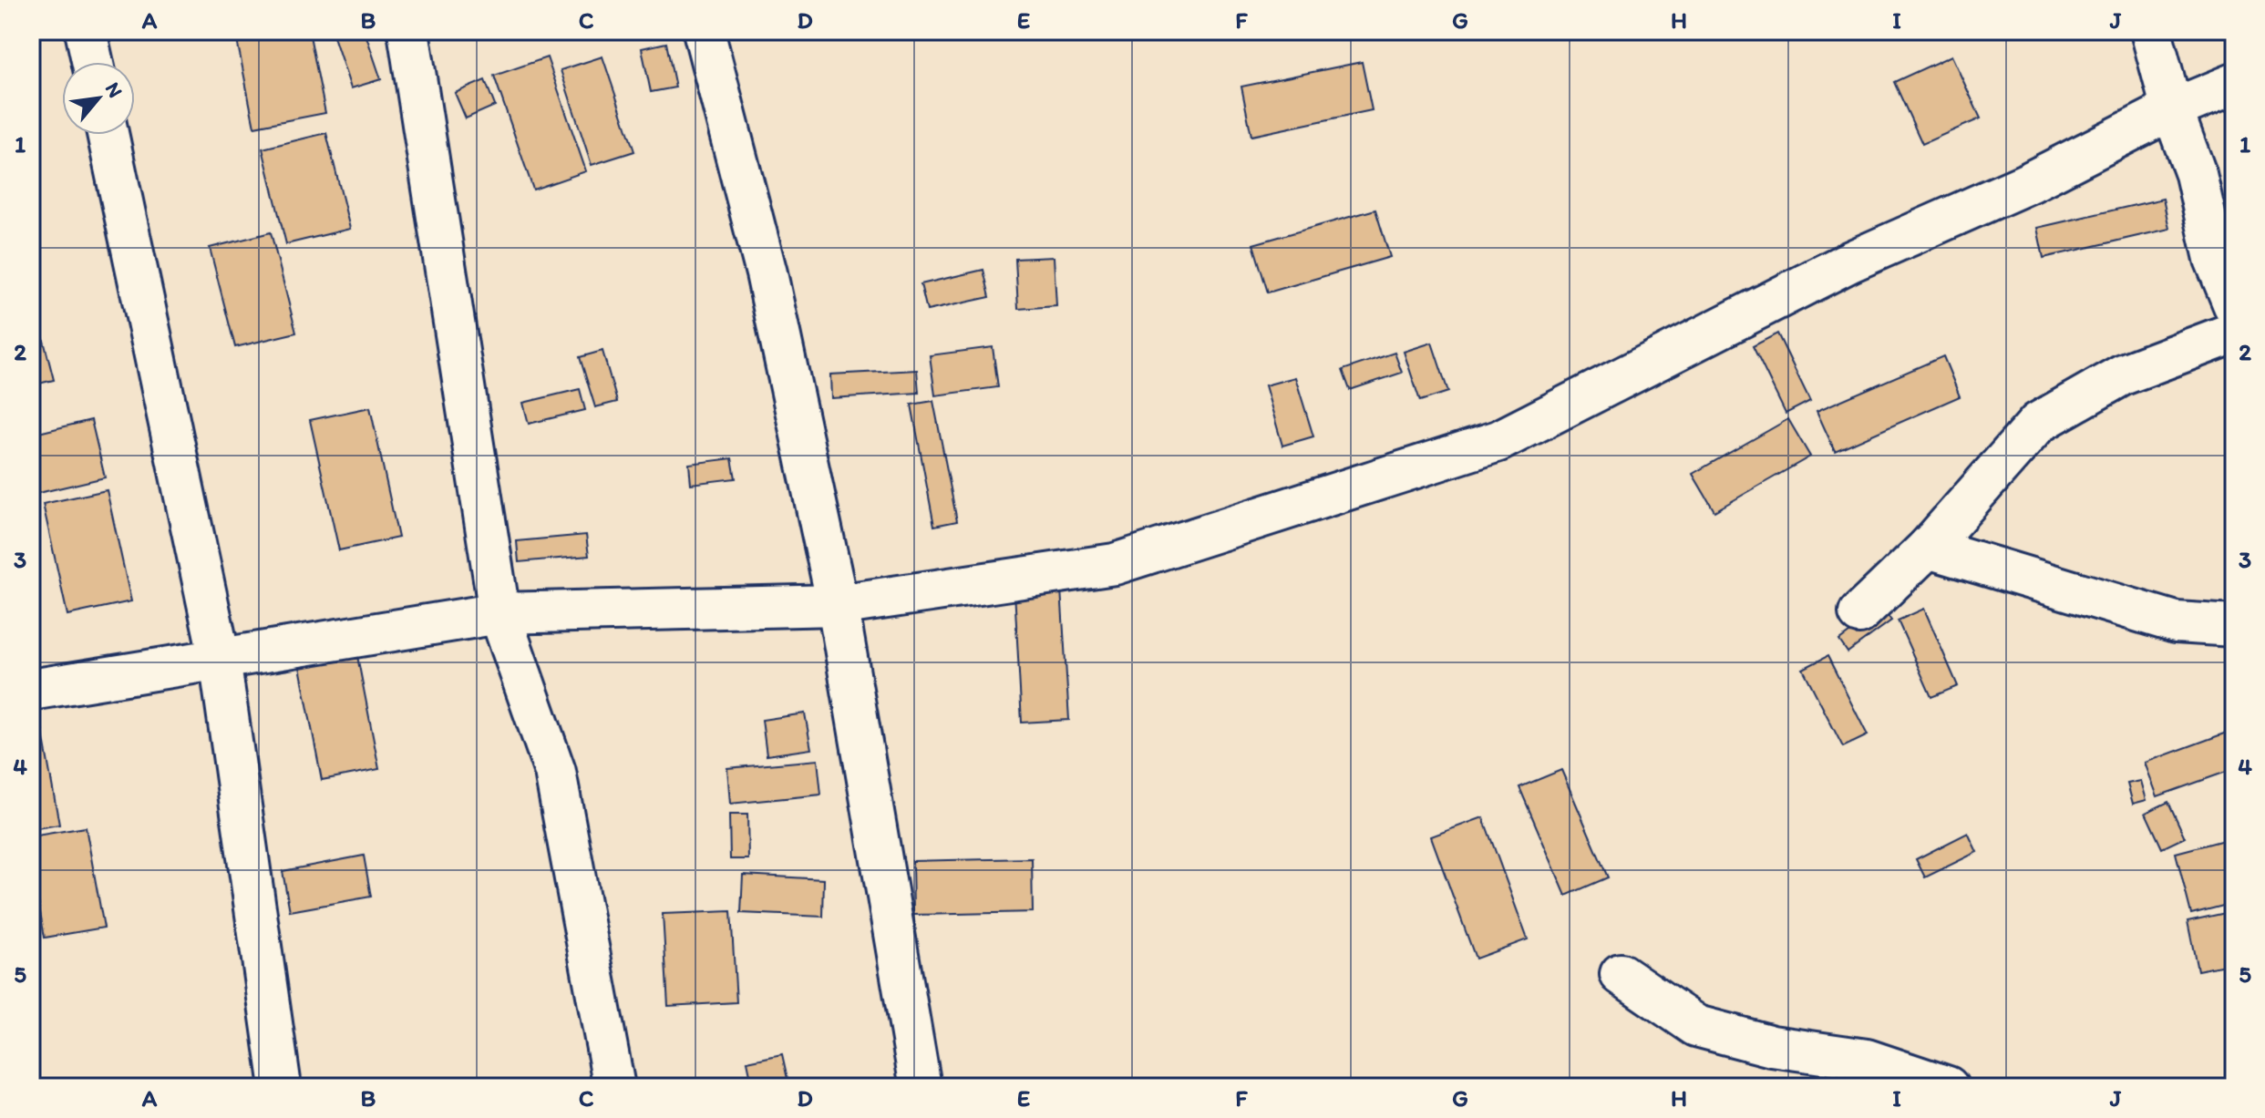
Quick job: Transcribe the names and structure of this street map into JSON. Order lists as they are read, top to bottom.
{
  "north": "top right",
  "grid": {
    "columns": [
      "A",
      "B",
      "C",
      "D",
      "E",
      "F",
      "G",
      "H",
      "I",
      "J"
    ],
    "rows": [
      "1",
      "2",
      "3",
      "4",
      "5"
    ]
  }
}
